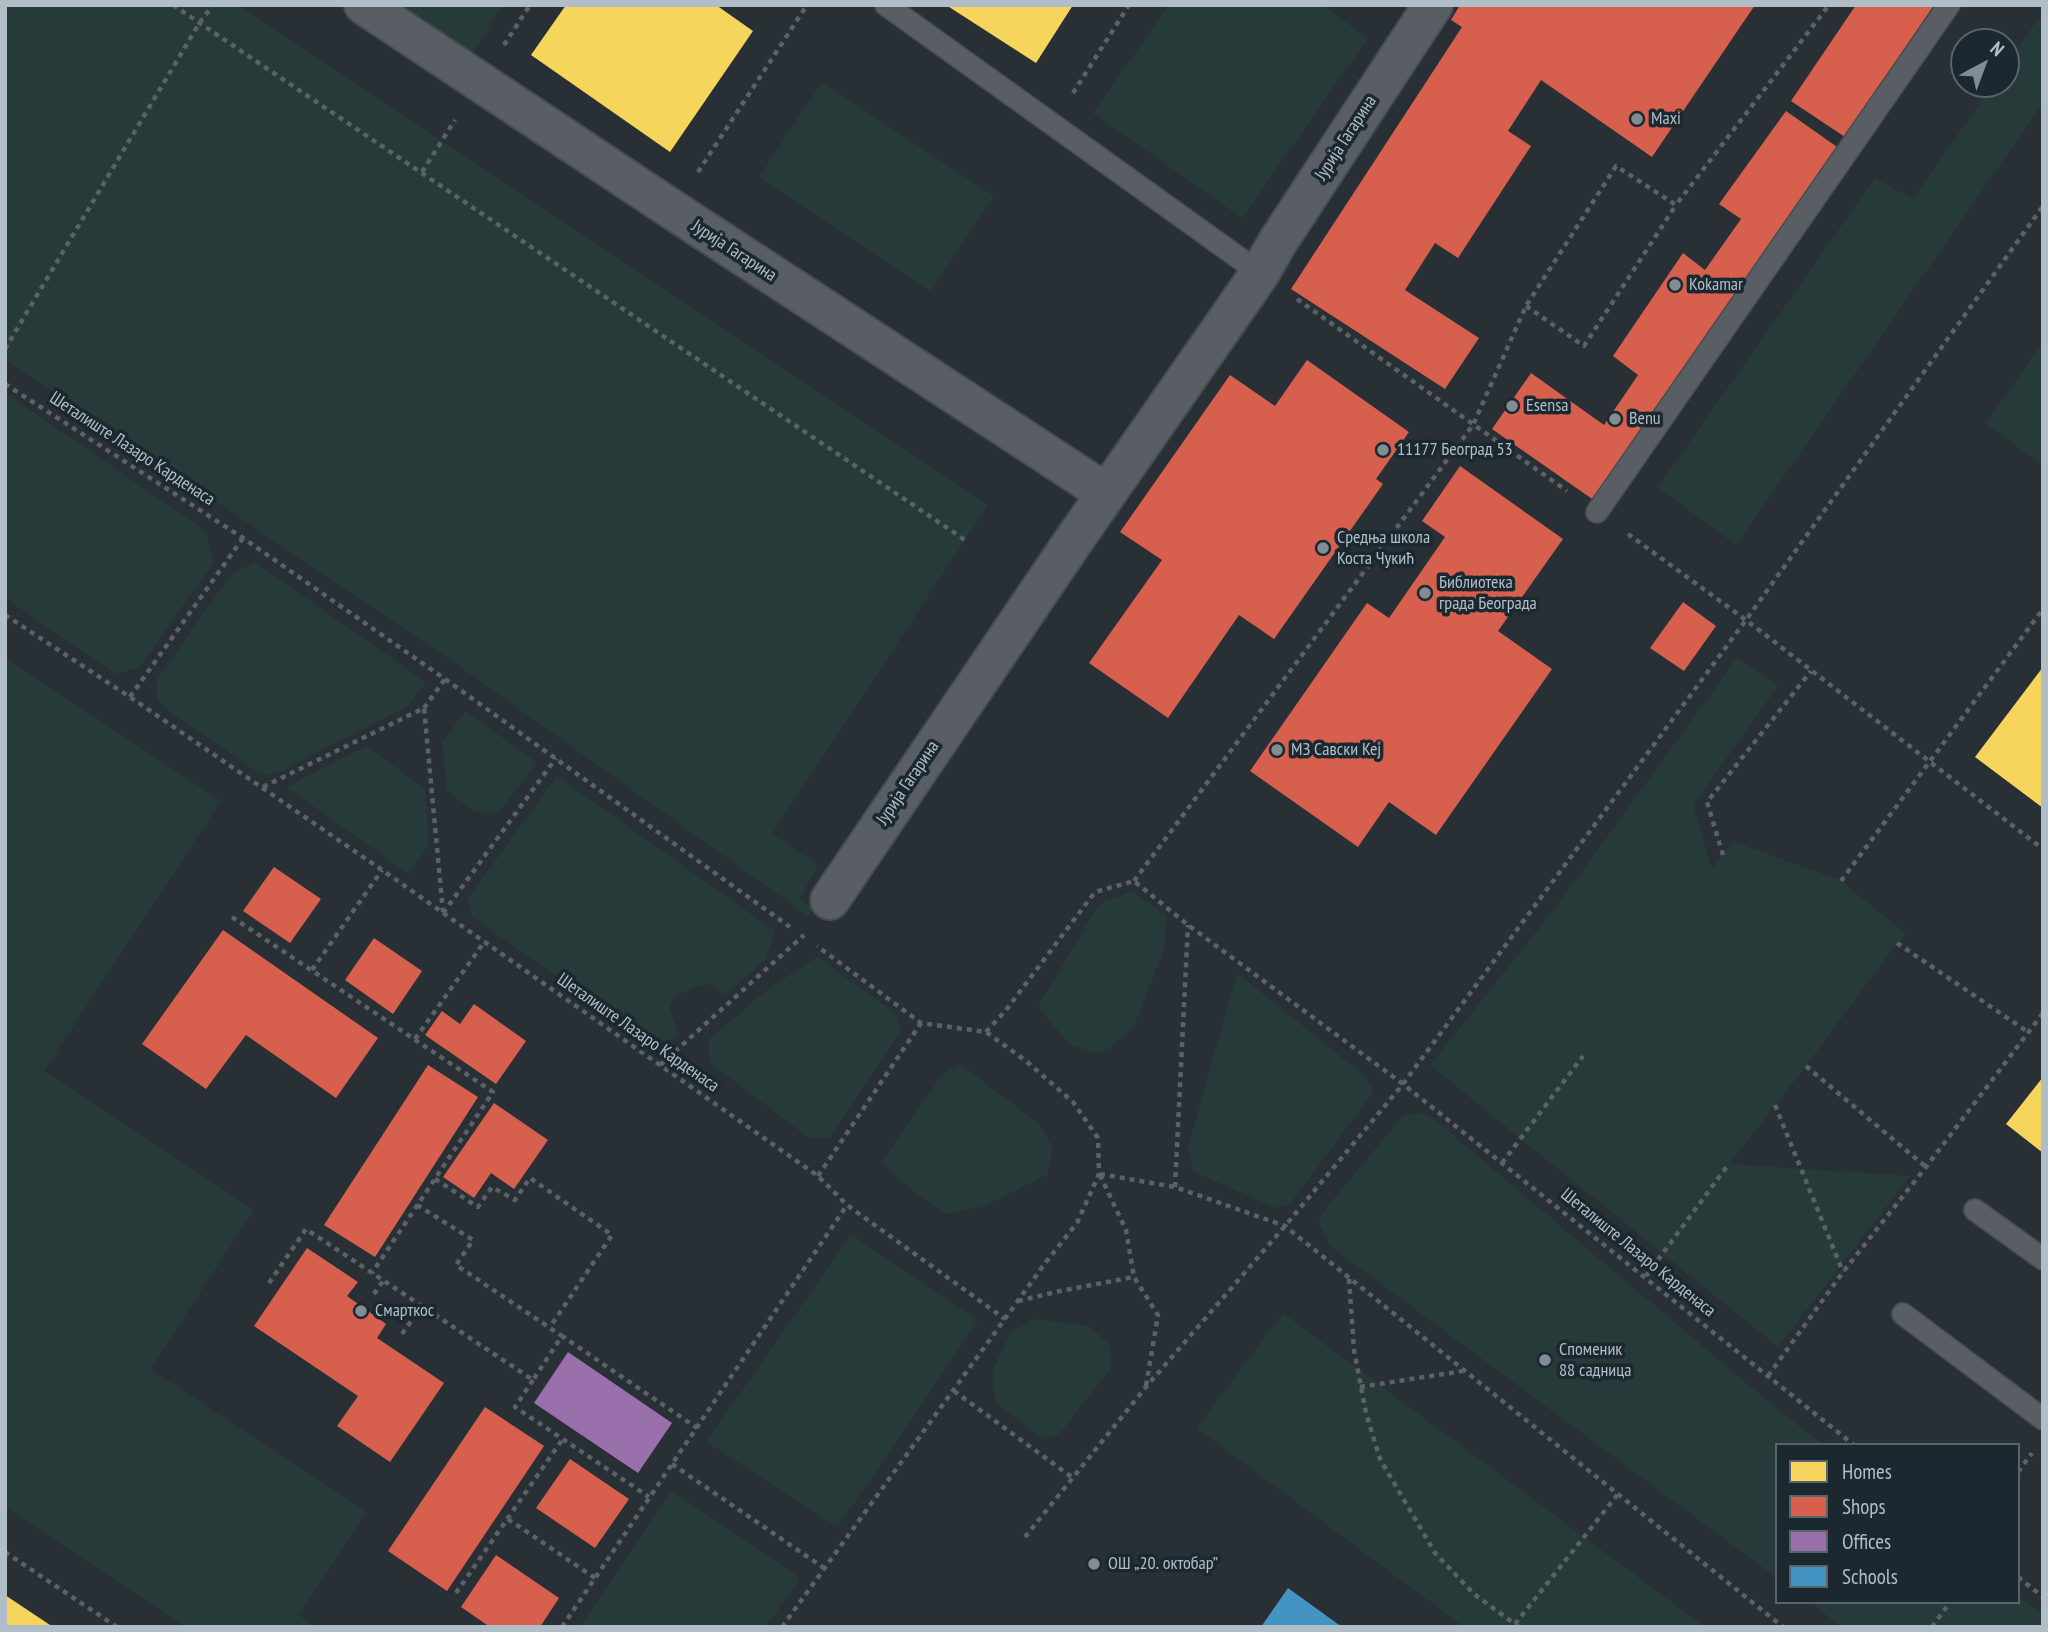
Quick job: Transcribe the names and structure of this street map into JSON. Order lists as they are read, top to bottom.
{
  "streets": {
    "street": ["Јурија Гагарина"],
    "path": ["Шеталиште Лазаро Карденаса"]
  },
  "places": [
    "Maxi",
    "Kokamar",
    "Esensa",
    "Benu",
    "11177 Београд 53",
    "Средња школа Коста Чукић",
    "Библиотека града Београда",
    "МЗ Савски Кеј",
    "Смарткос",
    "Споменик 88 садница",
    "ОШ „20. октобар”"
  ],
  "legend": [
    "Homes",
    "Shops",
    "Offices",
    "Schools"
  ],
  "north": "top right"
}
